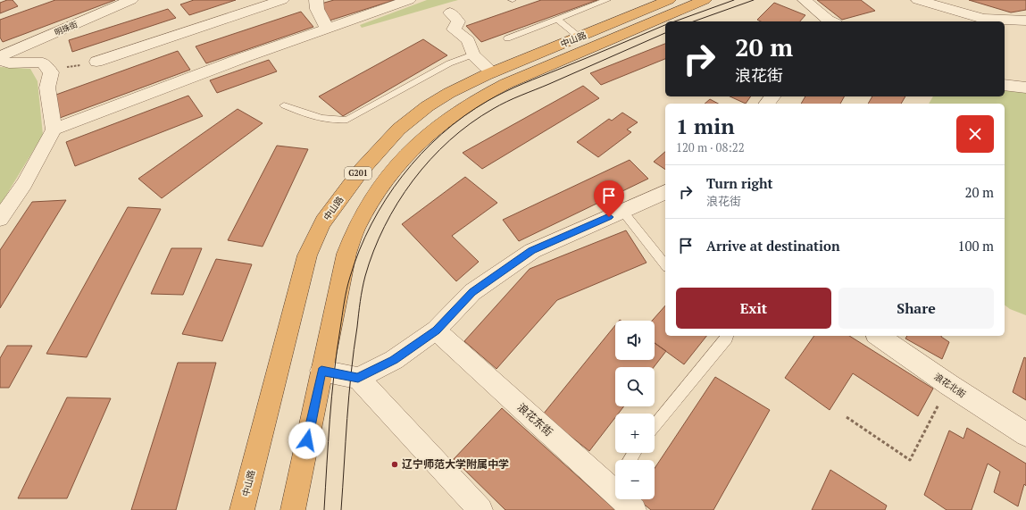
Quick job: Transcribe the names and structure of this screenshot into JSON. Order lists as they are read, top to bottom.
{
  "streets": {
    "highway": ["中山路", "G201"],
    "street": ["明珠街", "浪花北街", "浪花东街"]
  },
  "places": ["辽宁师范大学附属中学"],
  "page": {
    "turn": ["20 m", "浪花街"],
    "heading": ["1 min", "120 m · 08:22"],
    "list": [
      {
        "name": "Turn right",
        "note": "浪花街",
        "value": "20 m"
      },
      {
        "name": "Arrive at destination",
        "value": "100 m"
      }
    ],
    "buttons": ["Exit", "Share"],
    "map_buttons": ["+", "−"]
  }
}
